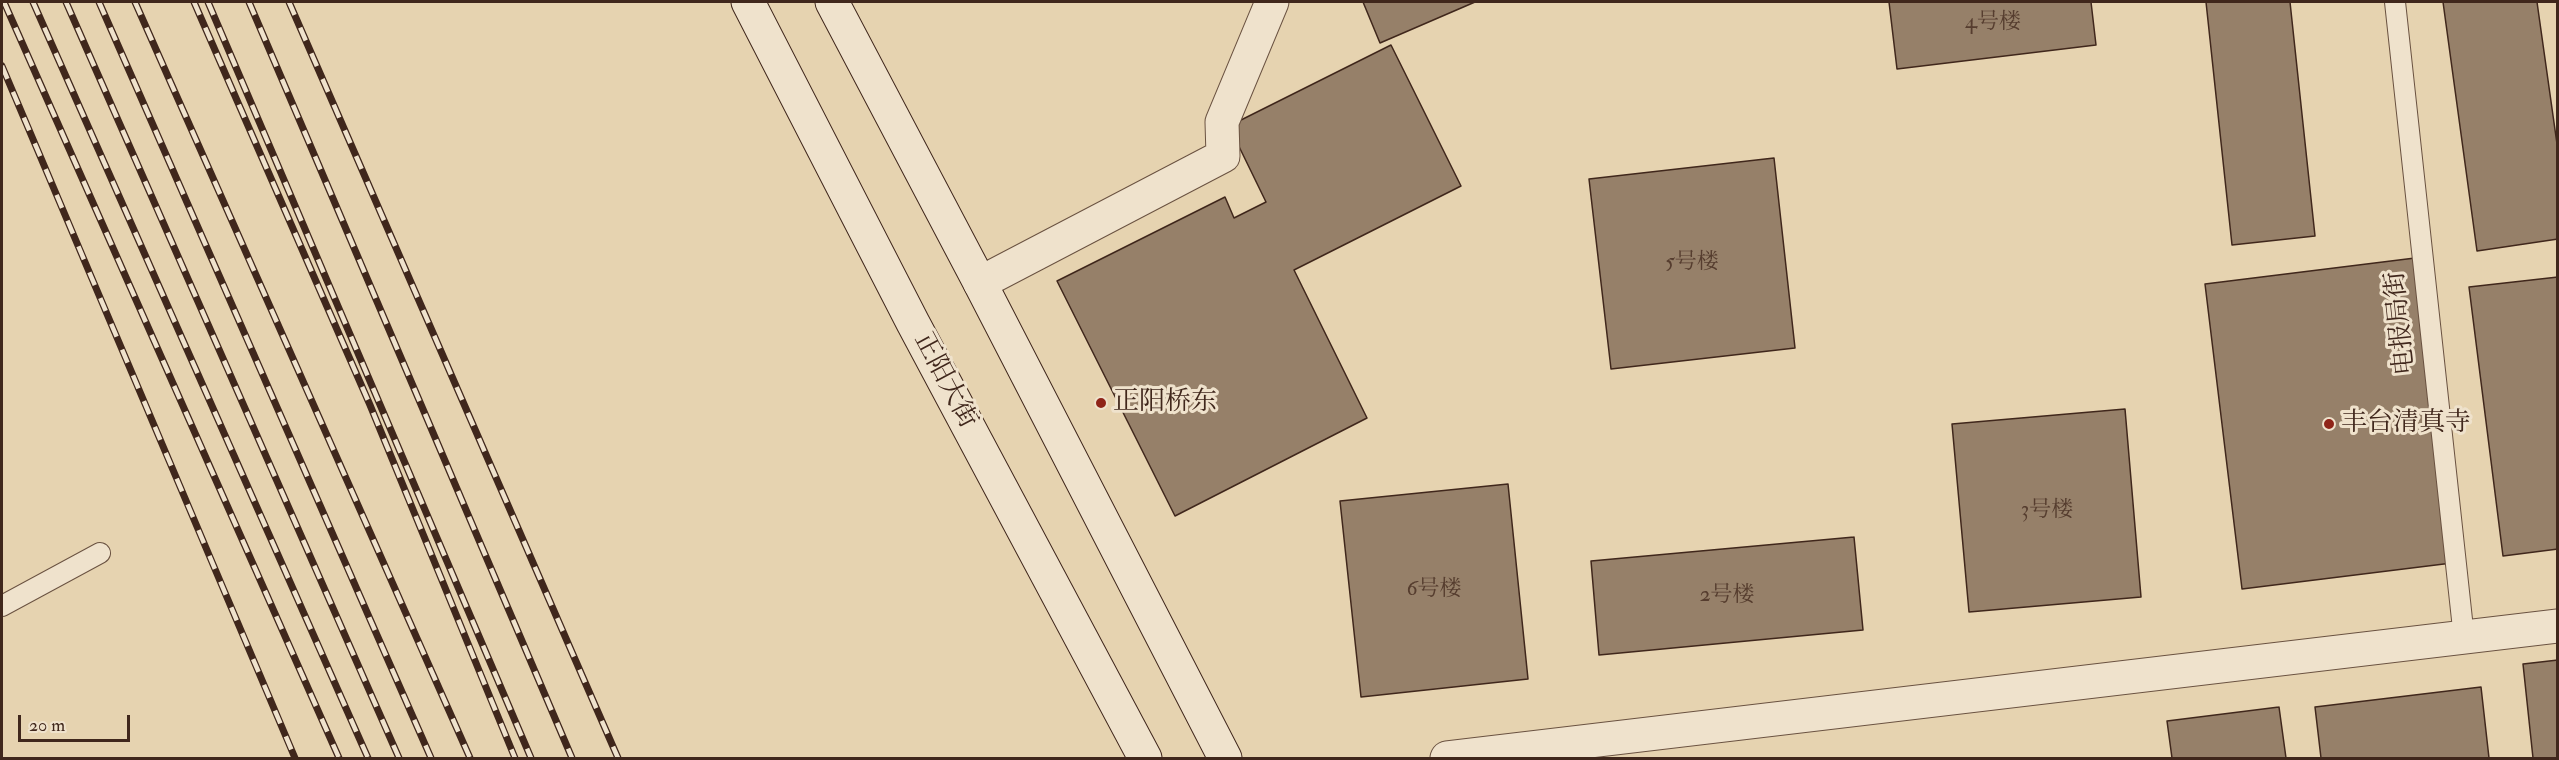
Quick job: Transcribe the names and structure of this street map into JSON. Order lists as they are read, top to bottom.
{
  "streets": {
    "main road": ["正阳大街"],
    "lane": ["电报局街"]
  },
  "places": ["正阳桥东", "丰台清真寺"],
  "house_numbers": [
    "4号楼",
    "5号楼",
    "3号楼",
    "6号楼",
    "2号楼"
  ],
  "scale_bar": "20 m"
}
